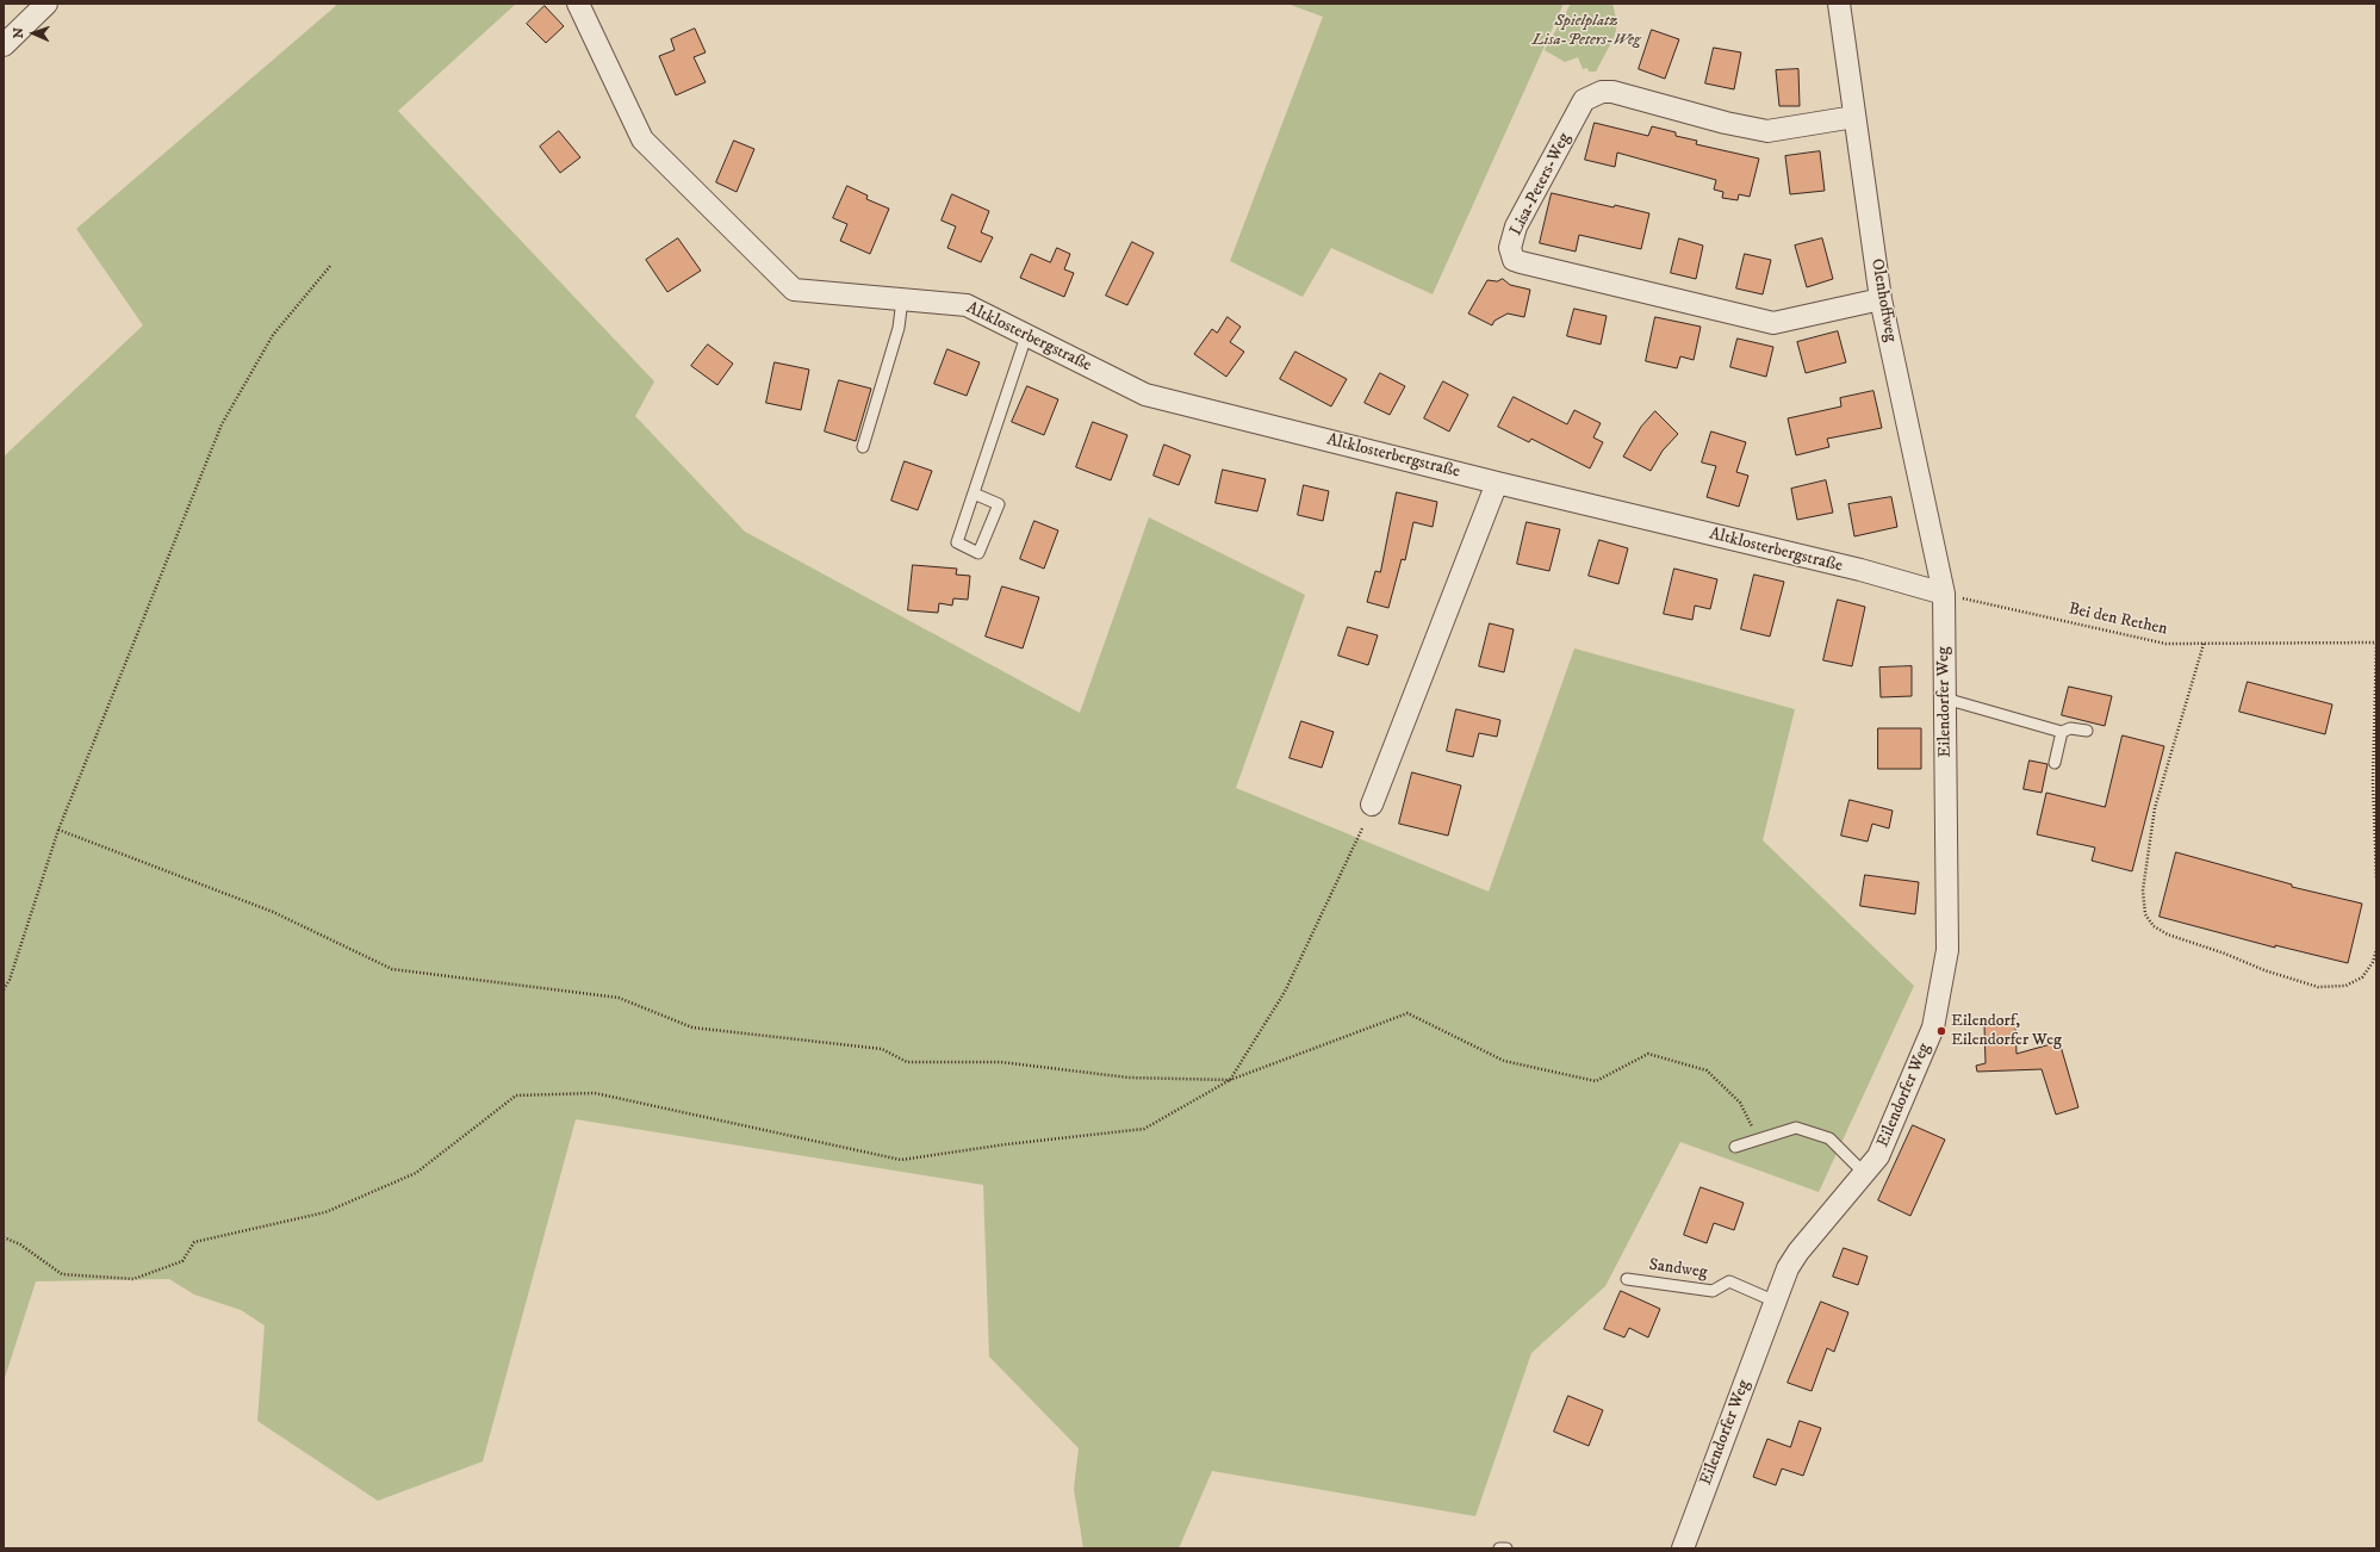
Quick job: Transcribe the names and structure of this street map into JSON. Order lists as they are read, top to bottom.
{
  "streets": {
    "street": [
      "Lisa-Peters-Weg",
      "Olenhoffweg",
      "Altklosterbergstraße",
      "Eilendorfer Weg"
    ],
    "lane": ["Sandweg"],
    "path": ["Bei den Rethen"]
  },
  "crossings": [
    ["Lisa-Peters-Weg", "Olenhoffweg"],
    ["Olenhoffweg", "Altklosterbergstraße"],
    ["Olenhoffweg", "Bei den Rethen"],
    ["Olenhoffweg", "Eilendorfer Weg"],
    ["Altklosterbergstraße", "Bei den Rethen"],
    ["Altklosterbergstraße", "Eilendorfer Weg"],
    ["Bei den Rethen", "Eilendorfer Weg"],
    ["Eilendorfer Weg", "Sandweg"]
  ],
  "parks": ["Spielplatz Lisa-Peters-Weg"],
  "places": ["Eilendorf, Eilendorfer Weg"],
  "north": "left"
}
